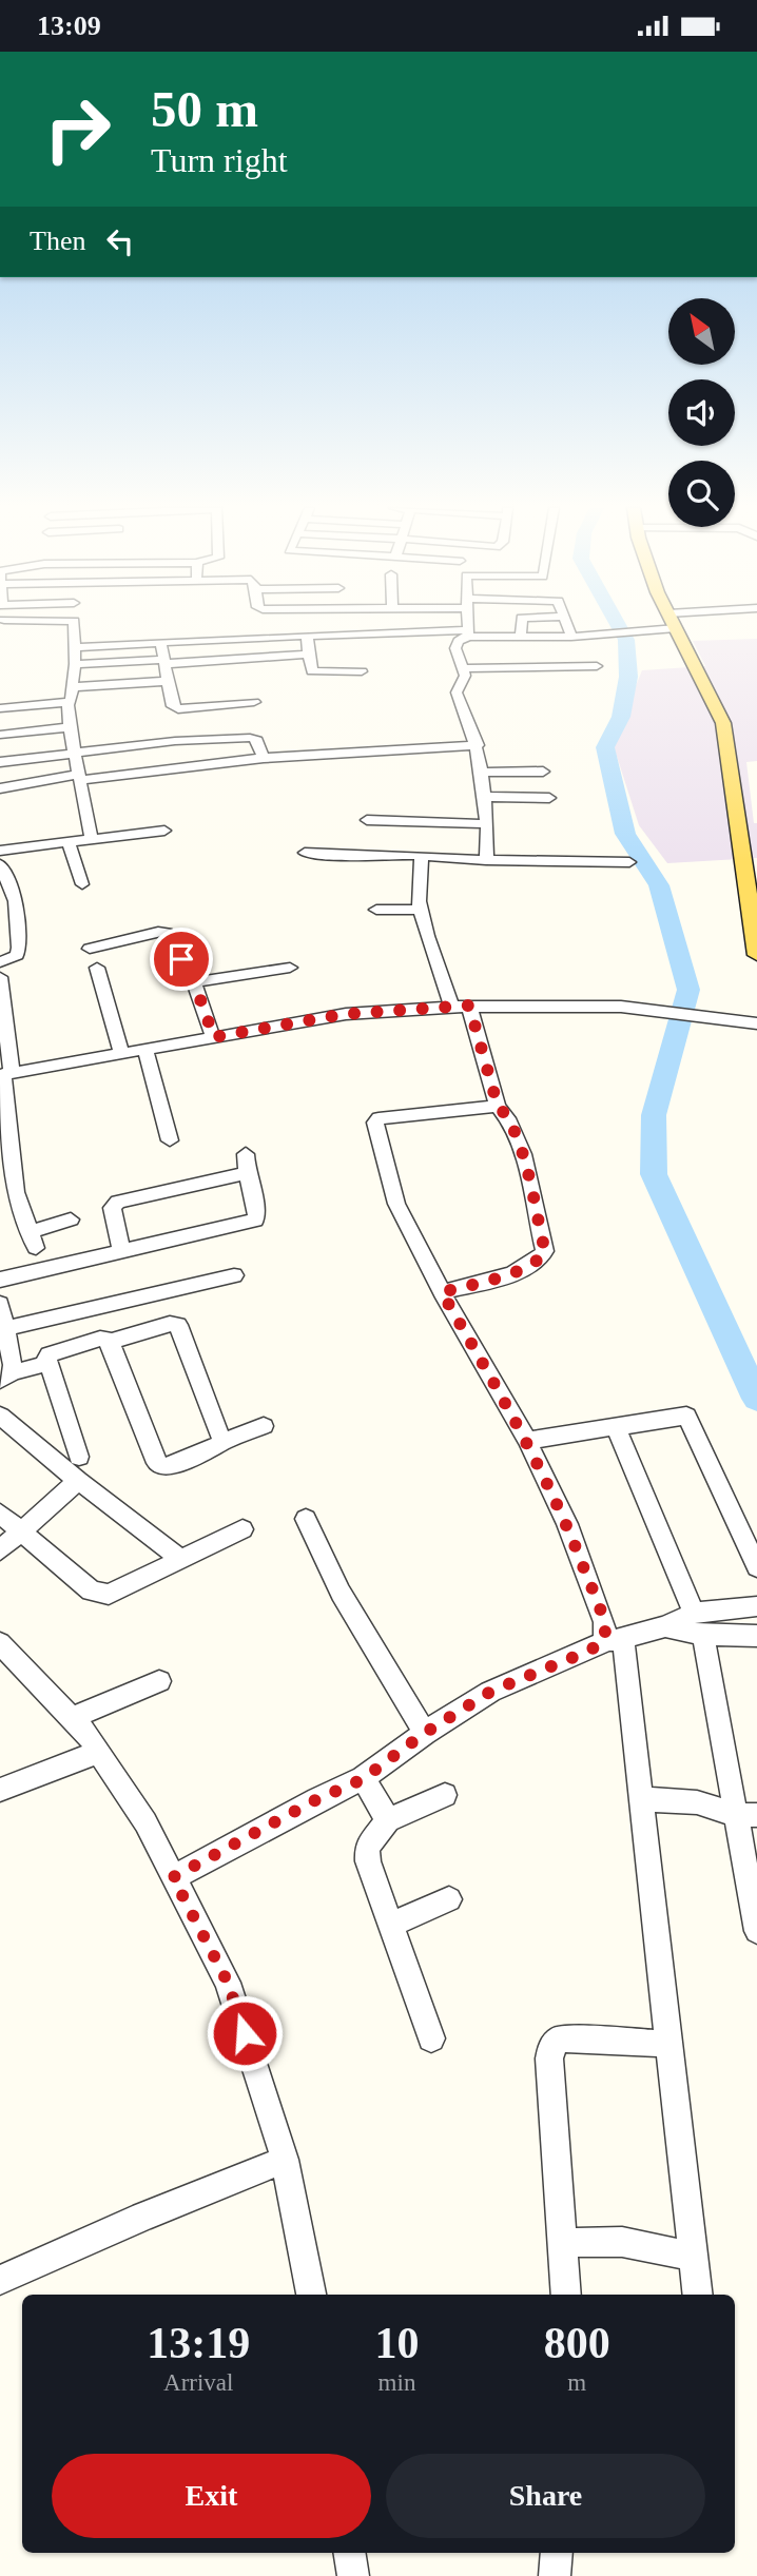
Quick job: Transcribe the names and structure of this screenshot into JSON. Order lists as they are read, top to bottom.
{
  "north": "top left",
  "page": {
    "status": "13:09",
    "turn": ["50 m", "Turn right"],
    "then": "Then",
    "eta": [
      "13:19",
      "Arrival",
      "10",
      "min",
      "800",
      "m"
    ],
    "buttons": ["Exit", "Share"]
  }
}
